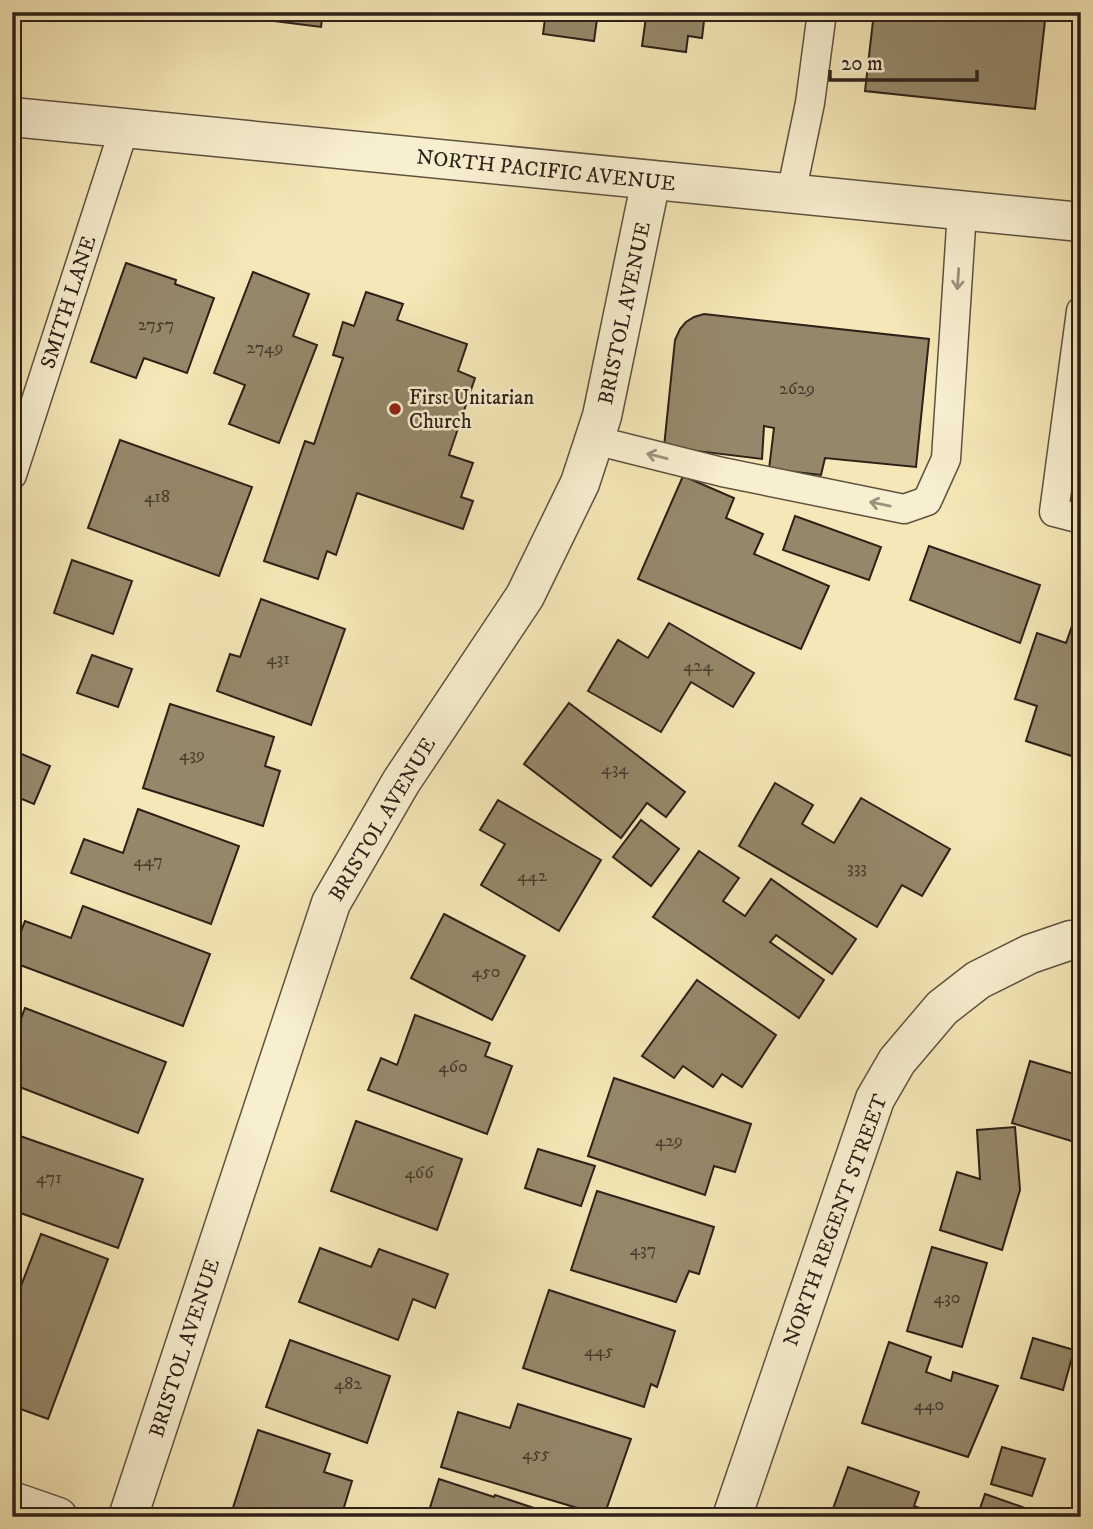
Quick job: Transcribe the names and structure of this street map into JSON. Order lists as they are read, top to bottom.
{
  "streets": {
    "street": ["NORTH PACIFIC AVENUE", "BRISTOL AVENUE", "NORTH REGENT STREET"],
    "lane": ["SMITH LANE"]
  },
  "crossings": [
    ["NORTH PACIFIC AVENUE", "SMITH LANE"],
    ["NORTH PACIFIC AVENUE", "BRISTOL AVENUE"]
  ],
  "places": ["First Unitarian Church"],
  "house_numbers": [
    "2757",
    "2749",
    "2629",
    "418",
    "431",
    "424",
    "439",
    "434",
    "447",
    "333",
    "442",
    "450",
    "460",
    "429",
    "466",
    "471",
    "437",
    "430",
    "445",
    "482",
    "440",
    "455"
  ],
  "scale_bar": "20 m"
}
